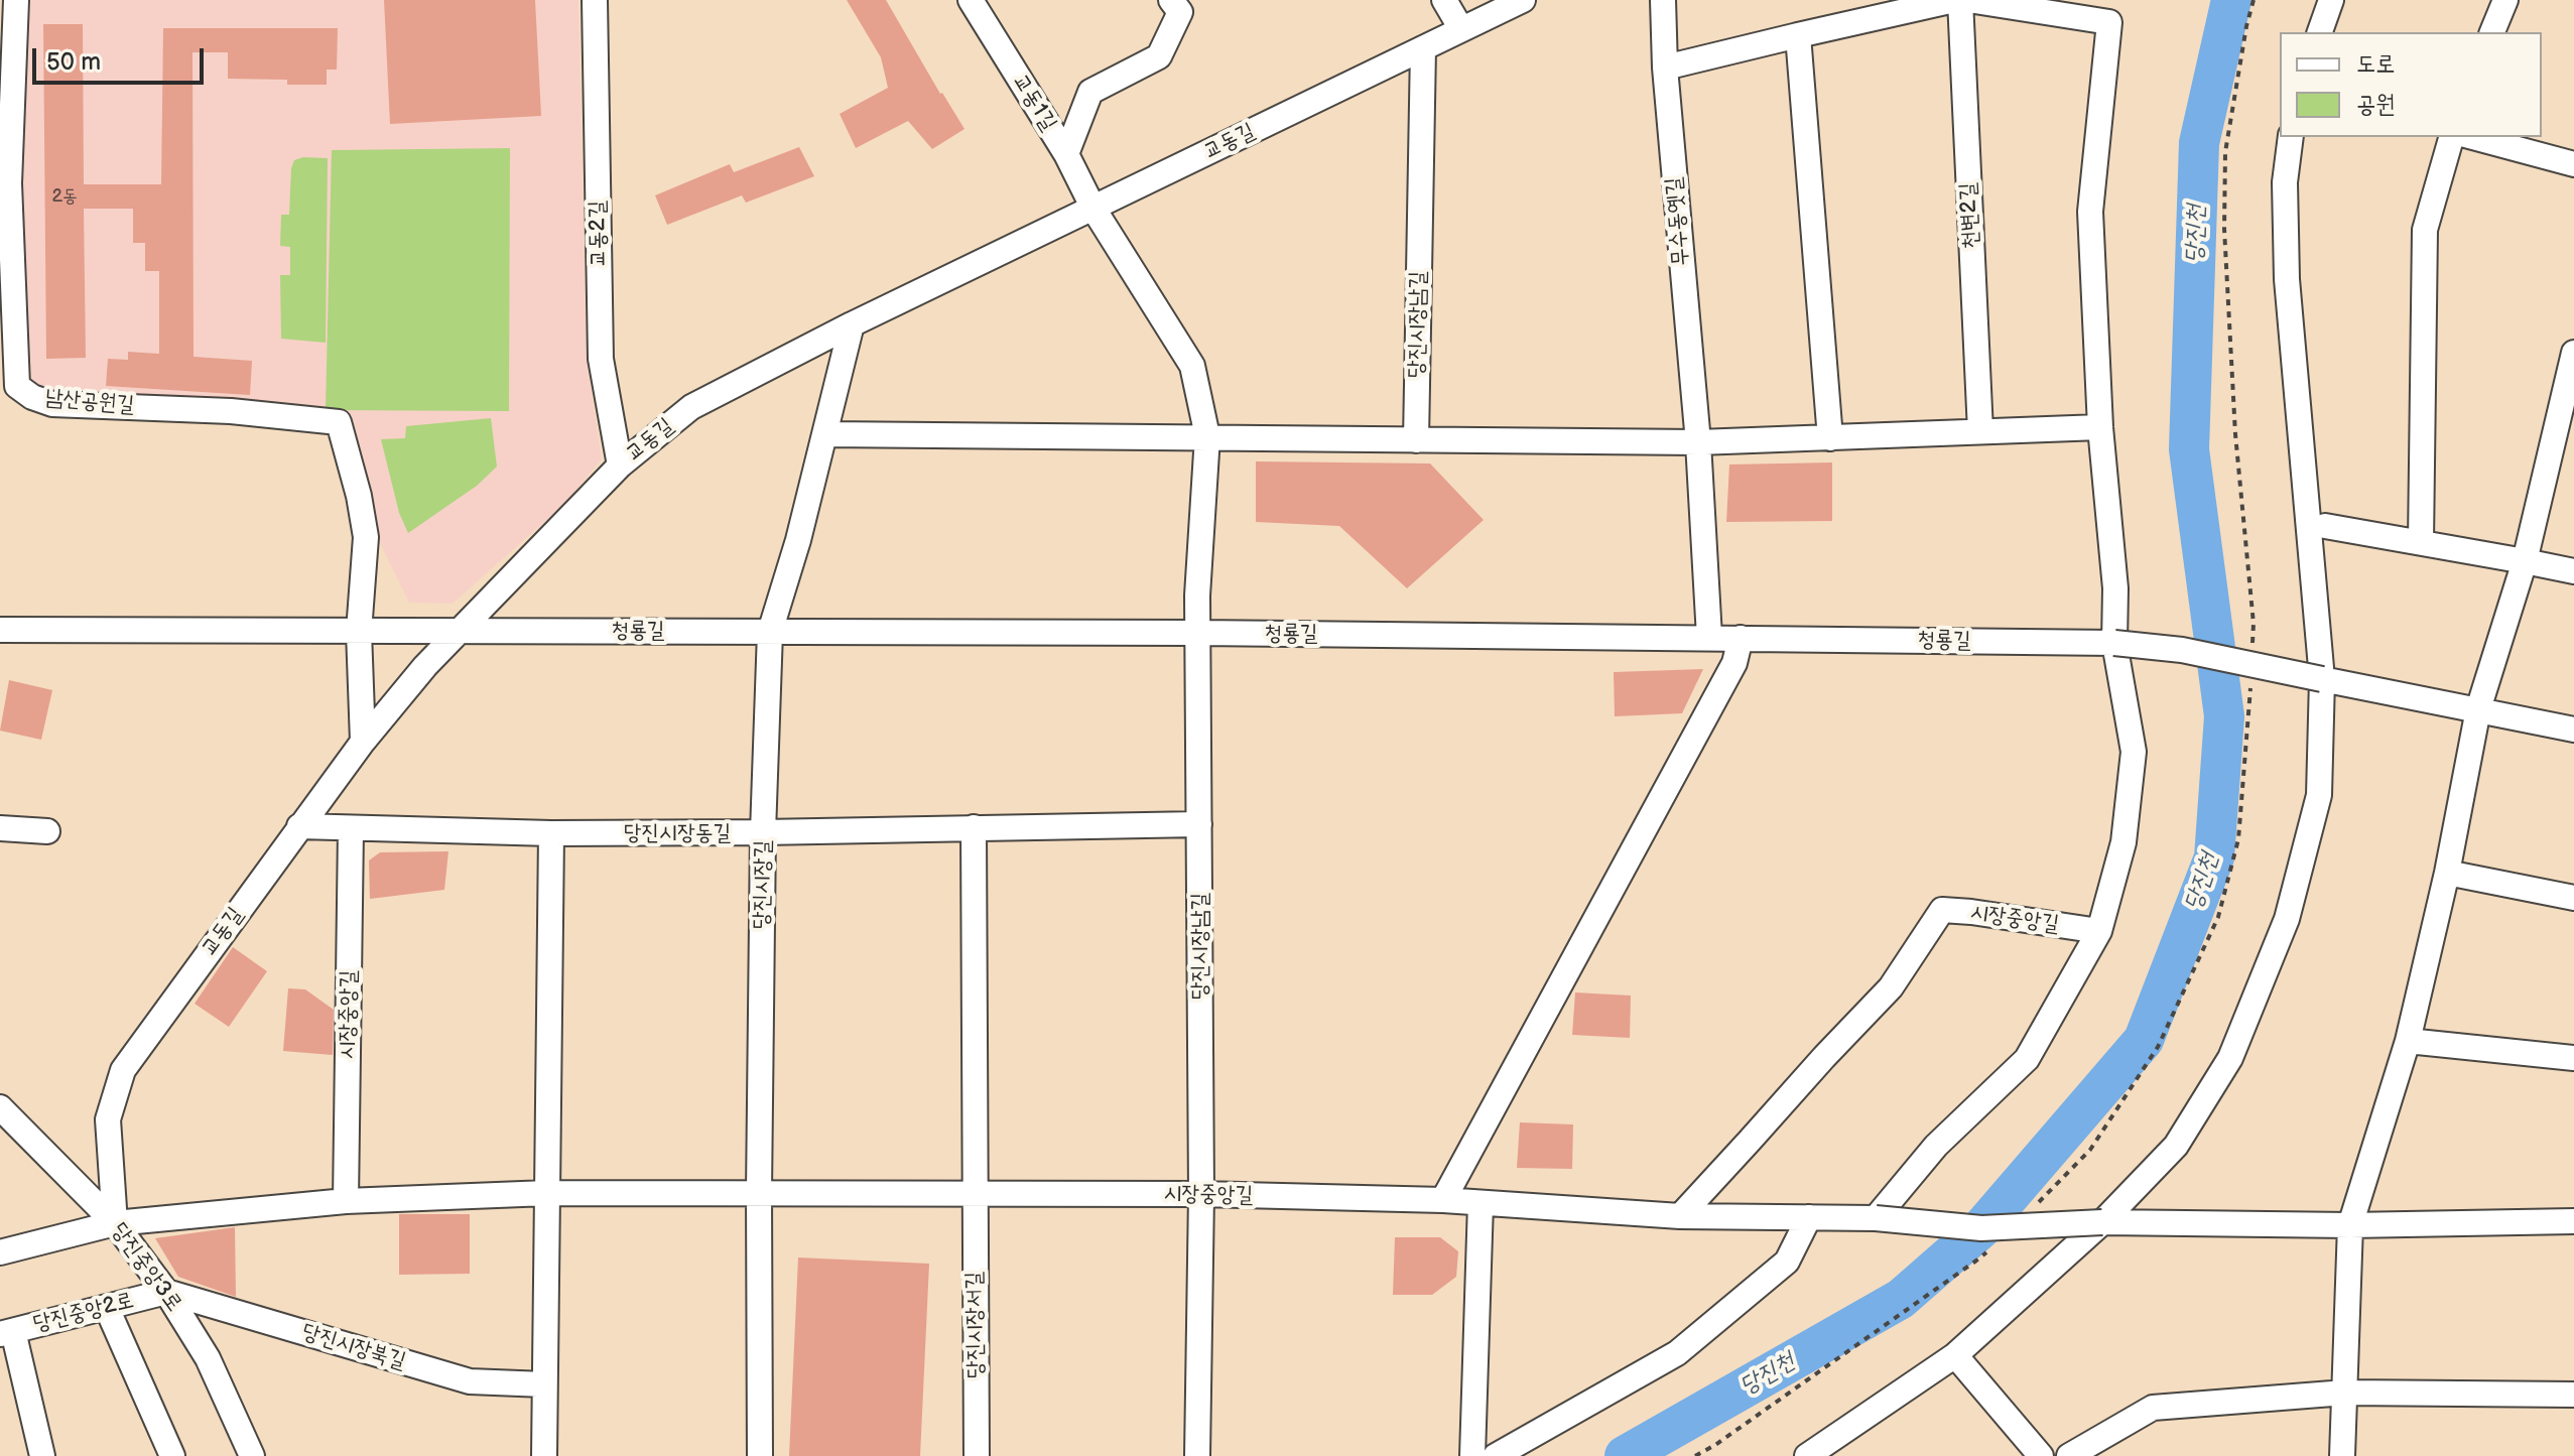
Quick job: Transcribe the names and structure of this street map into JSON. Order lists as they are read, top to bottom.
{
  "streets": {
    "street": [
      "교동1길",
      "교동길",
      "천변2길",
      "무수동옛길",
      "교동2길",
      "당진시장남길",
      "남산공원길",
      "청룡길",
      "당진시장동길",
      "당진시장길",
      "시장중앙길",
      "당진중앙3로",
      "당진중앙2로",
      "당진시장서길",
      "당진시장북길"
    ]
  },
  "crossings": [
    ["교동1길", "교동길"],
    ["교동1길", "당진시장남길"],
    ["교동길", "교동2길"],
    ["교동길", "당진시장남길"],
    ["교동길", "청룡길"],
    ["교동길", "당진시장동길"],
    ["교동길", "당진시장길"],
    ["교동길", "당진중앙3로"],
    ["천변2길", "무수동옛길"],
    ["무수동옛길", "청룡길"],
    ["당진시장남길", "청룡길"],
    ["당진시장남길", "당진시장동길"],
    ["당진시장남길", "시장중앙길"],
    ["남산공원길", "청룡길"],
    ["청룡길", "당진시장길"],
    ["당진시장동길", "당진시장길"],
    ["당진시장동길", "시장중앙길"],
    ["당진시장길", "시장중앙길"],
    ["시장중앙길", "당진시장서길"],
    ["당진중앙3로", "당진중앙2로"],
    ["당진중앙3로", "당진시장북길"],
    ["당진중앙2로", "당진시장북길"]
  ],
  "water": ["당진천"],
  "house_numbers": ["2동"],
  "legend": ["도로", "공원"],
  "scale_bar": "50 m"
}
